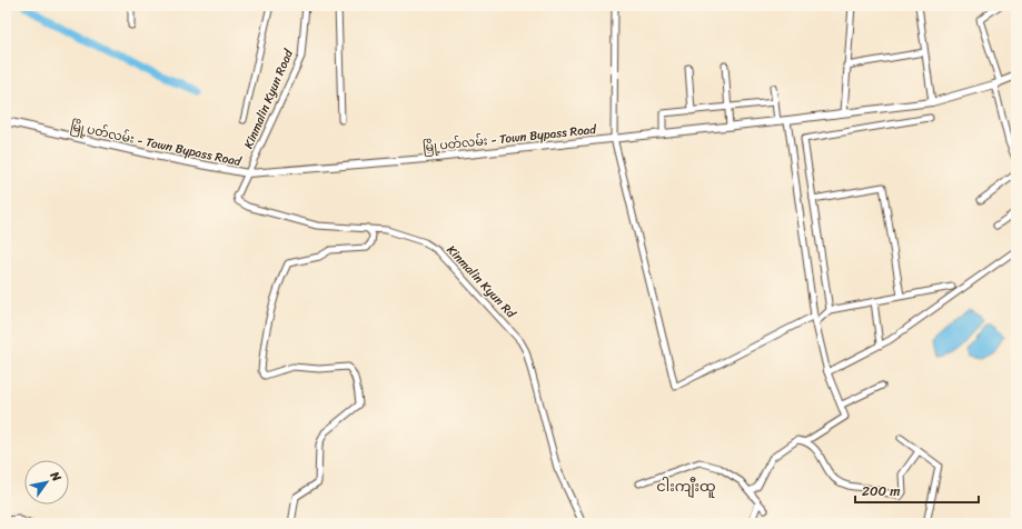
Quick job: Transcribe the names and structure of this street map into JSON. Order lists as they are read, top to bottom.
{
  "streets": {
    "main road": ["မြို့ပတ်လမ်း - Town Bypass Road"],
    "street": ["Kinmalin Kyun Road", "Kinmalin Kyun Rd"]
  },
  "crossings": [
    ["Kinmalin Kyun Road", "မြို့ပတ်လမ်း - Town Bypass Road"],
    ["Kinmalin Kyun Road", "Kinmalin Kyun Rd"],
    ["မြို့ပတ်လမ်း - Town Bypass Road", "Kinmalin Kyun Rd"]
  ],
  "districts": ["ငါးကျီးထူ"],
  "scale_bar": "200 m",
  "north": "top right"
}
